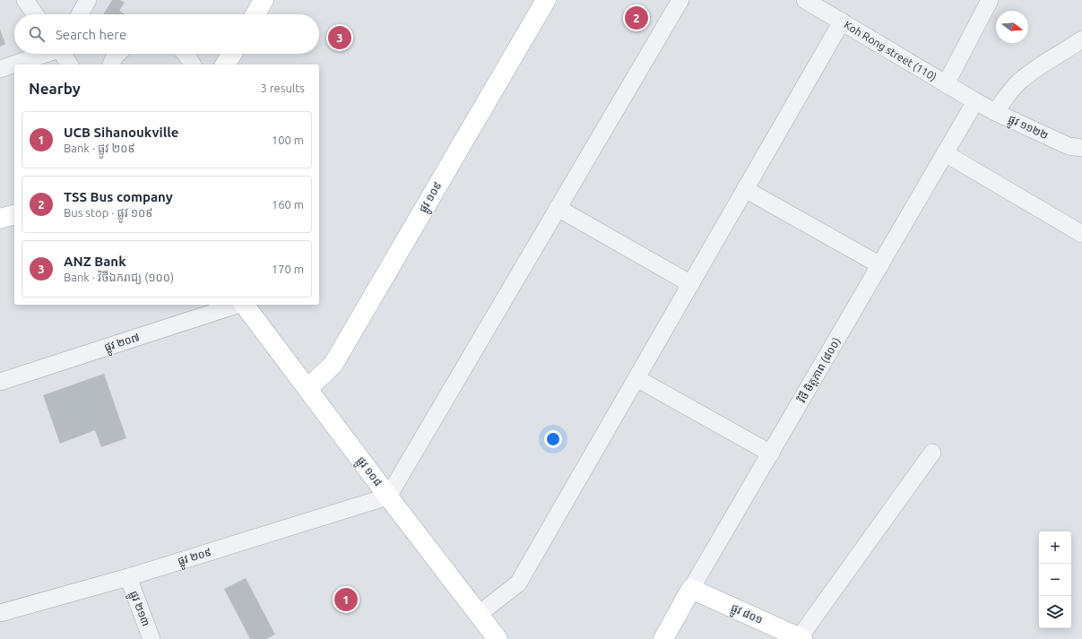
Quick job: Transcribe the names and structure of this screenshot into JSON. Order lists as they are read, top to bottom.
{
  "streets": {
    "main road": [
      "ផ្លូវ ១០៩",
      "វិថី មិត្តភាព (៨០០)",
      "ផ្លូវ ១០៨",
      "ផ្លូវ ៨០១"
    ],
    "street": [
      "Koh Rong street (110)",
      "ផ្លូវ ១១២២",
      "ផ្លូវ ២០៧",
      "ផ្លូវ ២០៩",
      "ផ្លូវ ២១៣"
    ]
  },
  "crossings": [
    ["Koh Rong street (110)", "ផ្លូវ ១១២២"],
    ["Koh Rong street (110)", "វិថី មិត្តភាព (៨០០)"],
    ["ផ្លូវ ១១២២", "វិថី មិត្តភាព (៨០០)"],
    ["ផ្លូវ ១០៩", "ផ្លូវ ១០៨"],
    ["វិថី មិត្តភាព (៨០០)", "ផ្លូវ ៨០១"],
    ["ផ្លូវ ១០៨", "ផ្លូវ ២០៩"],
    ["ផ្លូវ ២០៩", "ផ្លូវ ២១៣"]
  ],
  "north": "right",
  "page": {
    "pins": ["2", "3", "1"],
    "search": "Search here",
    "heading": ["Nearby", "3 results"],
    "list": [
      {
        "mark": "1",
        "name": "UCB Sihanoukville",
        "note": "Bank · ផ្លូវ ២០៩",
        "value": "100 m"
      },
      {
        "mark": "2",
        "name": "TSS Bus company",
        "note": "Bus stop · ផ្លូវ ១០៩",
        "value": "160 m"
      },
      {
        "mark": "3",
        "name": "ANZ Bank",
        "note": "Bank · វិថីឯករាជ្យ (១០០)",
        "value": "170 m"
      }
    ],
    "map_buttons": ["+", "−"]
  }
}
